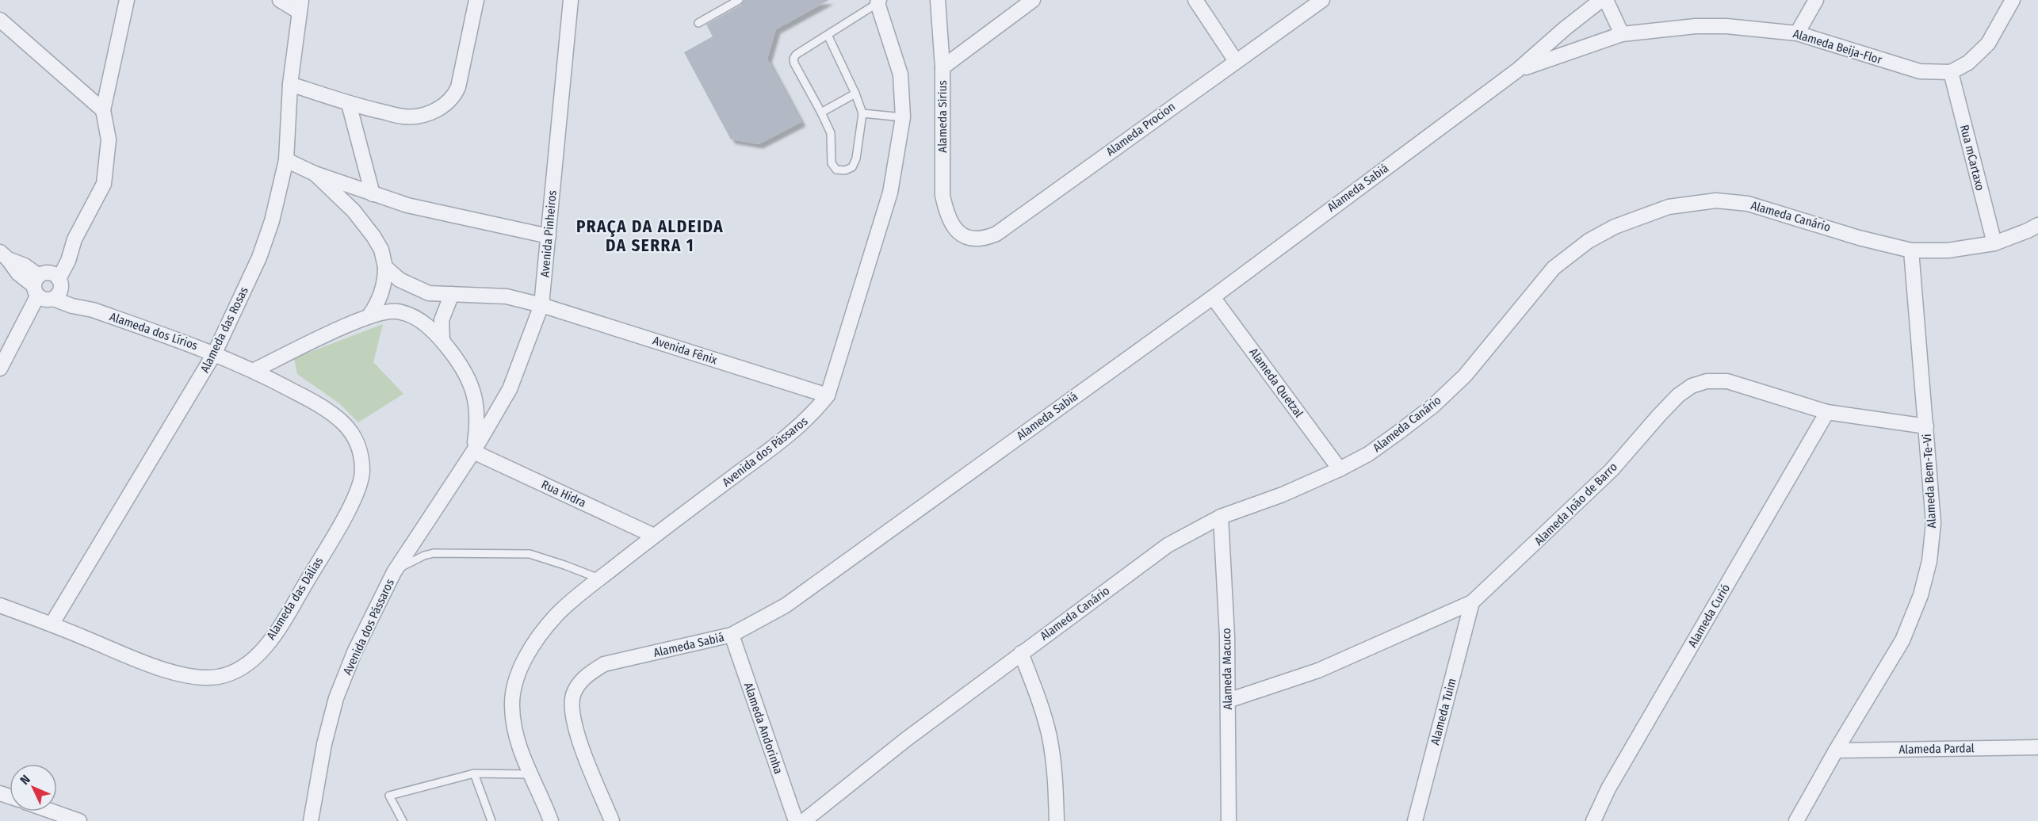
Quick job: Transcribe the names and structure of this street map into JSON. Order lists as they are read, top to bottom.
{
  "streets": {
    "street": [
      "Alameda Beija-Flor",
      "Alameda Sirius",
      "Alameda Procion",
      "Rua mCartaxo",
      "Alameda Sabiá",
      "Alameda Canário",
      "Avenida Pinheiros",
      "Alameda das Rosas",
      "Alameda dos Lírios",
      "Avenida Fênix",
      "Alameda Quetzal",
      "Avenida dos Pássaros",
      "Alameda Bem-Te-Vi",
      "Rua Hidra",
      "Alameda João de Barro",
      "Alameda das Dálias",
      "Alameda Curió",
      "Alameda Macuco",
      "Alameda Tuim",
      "Alameda Andorinha",
      "Alameda Pardal"
    ]
  },
  "crossings": [
    ["Alameda Beija-Flor", "Rua mCartaxo"],
    ["Alameda Beija-Flor", "Alameda Sabiá"],
    ["Alameda Sirius", "Alameda Procion"],
    ["Rua mCartaxo", "Alameda Canário"],
    ["Alameda Sabiá", "Alameda Quetzal"],
    ["Alameda Sabiá", "Alameda Andorinha"],
    ["Alameda Canário", "Alameda Quetzal"],
    ["Alameda Canário", "Alameda Bem-Te-Vi"],
    ["Alameda Canário", "Alameda Macuco"],
    ["Avenida Pinheiros", "Avenida Fênix"],
    ["Avenida Pinheiros", "Avenida dos Pássaros"],
    ["Avenida Pinheiros", "Rua Hidra"],
    ["Alameda das Rosas", "Alameda dos Lírios"],
    ["Alameda das Rosas", "Alameda das Dálias"],
    ["Alameda dos Lírios", "Alameda das Dálias"],
    ["Avenida Fênix", "Avenida dos Pássaros"],
    ["Avenida dos Pássaros", "Rua Hidra"],
    ["Alameda Bem-Te-Vi", "Alameda João de Barro"],
    ["Alameda Bem-Te-Vi", "Alameda Pardal"],
    ["Alameda João de Barro", "Alameda Curió"],
    ["Alameda João de Barro", "Alameda Macuco"],
    ["Alameda João de Barro", "Alameda Tuim"]
  ],
  "districts": ["PRAÇA DA ALDEIDA DA SERRA 1"],
  "north": "top left"
}
